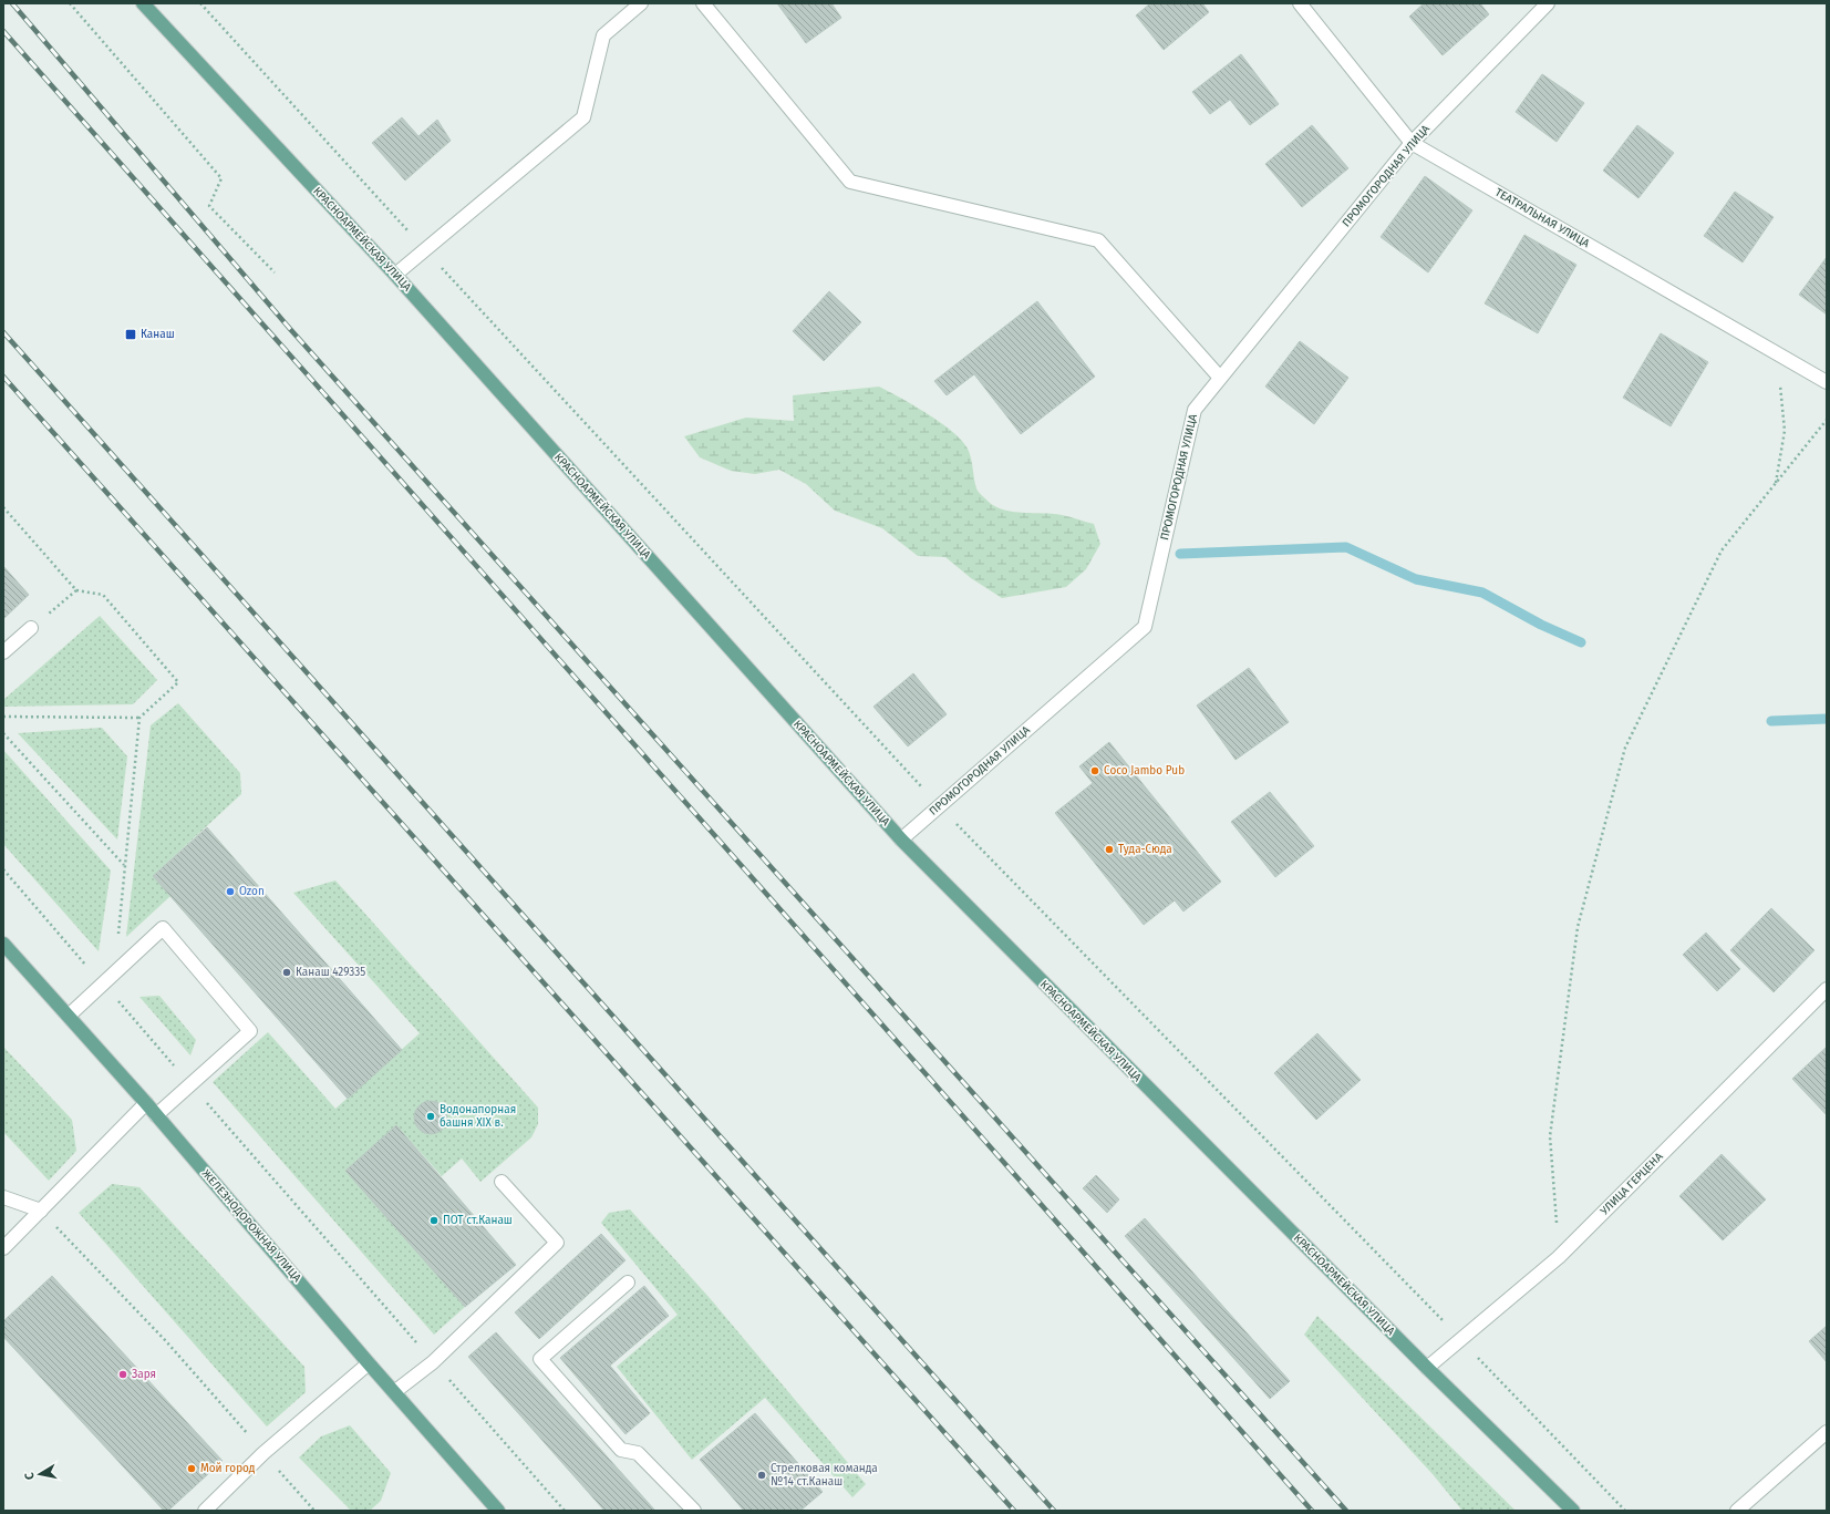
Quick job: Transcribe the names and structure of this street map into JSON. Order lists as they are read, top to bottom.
{
  "streets": {
    "main road": ["КРАСНОАРМЕЙСКАЯ УЛИЦА", "ЖЕЛЕЗНОДОРОЖНАЯ УЛИЦА"],
    "street": ["ПРОМОГОРОДНАЯ УЛИЦА", "ТЕАТРАЛЬНАЯ УЛИЦА", "УЛИЦА ГЕРЦЕНА"]
  },
  "crossings": [
    ["ПРОМОГОРОДНАЯ УЛИЦА", "ТЕАТРАЛЬНАЯ УЛИЦА"],
    ["ПРОМОГОРОДНАЯ УЛИЦА", "КРАСНОАРМЕЙСКАЯ УЛИЦА"],
    ["КРАСНОАРМЕЙСКАЯ УЛИЦА", "УЛИЦА ГЕРЦЕНА"]
  ],
  "places": {
    "transit": ["Канаш"],
    "other": [
      "Coco Jambo Pub",
      "Туда-Сюда",
      "Ozon",
      "Канаш 429335",
      "Водонапорная башня XIX в.",
      "ПОТ ст.Канаш",
      "Заря",
      "Мой город",
      "Стрелковая команда №14 ст.Канаш"
    ]
  },
  "north": "left"
}
